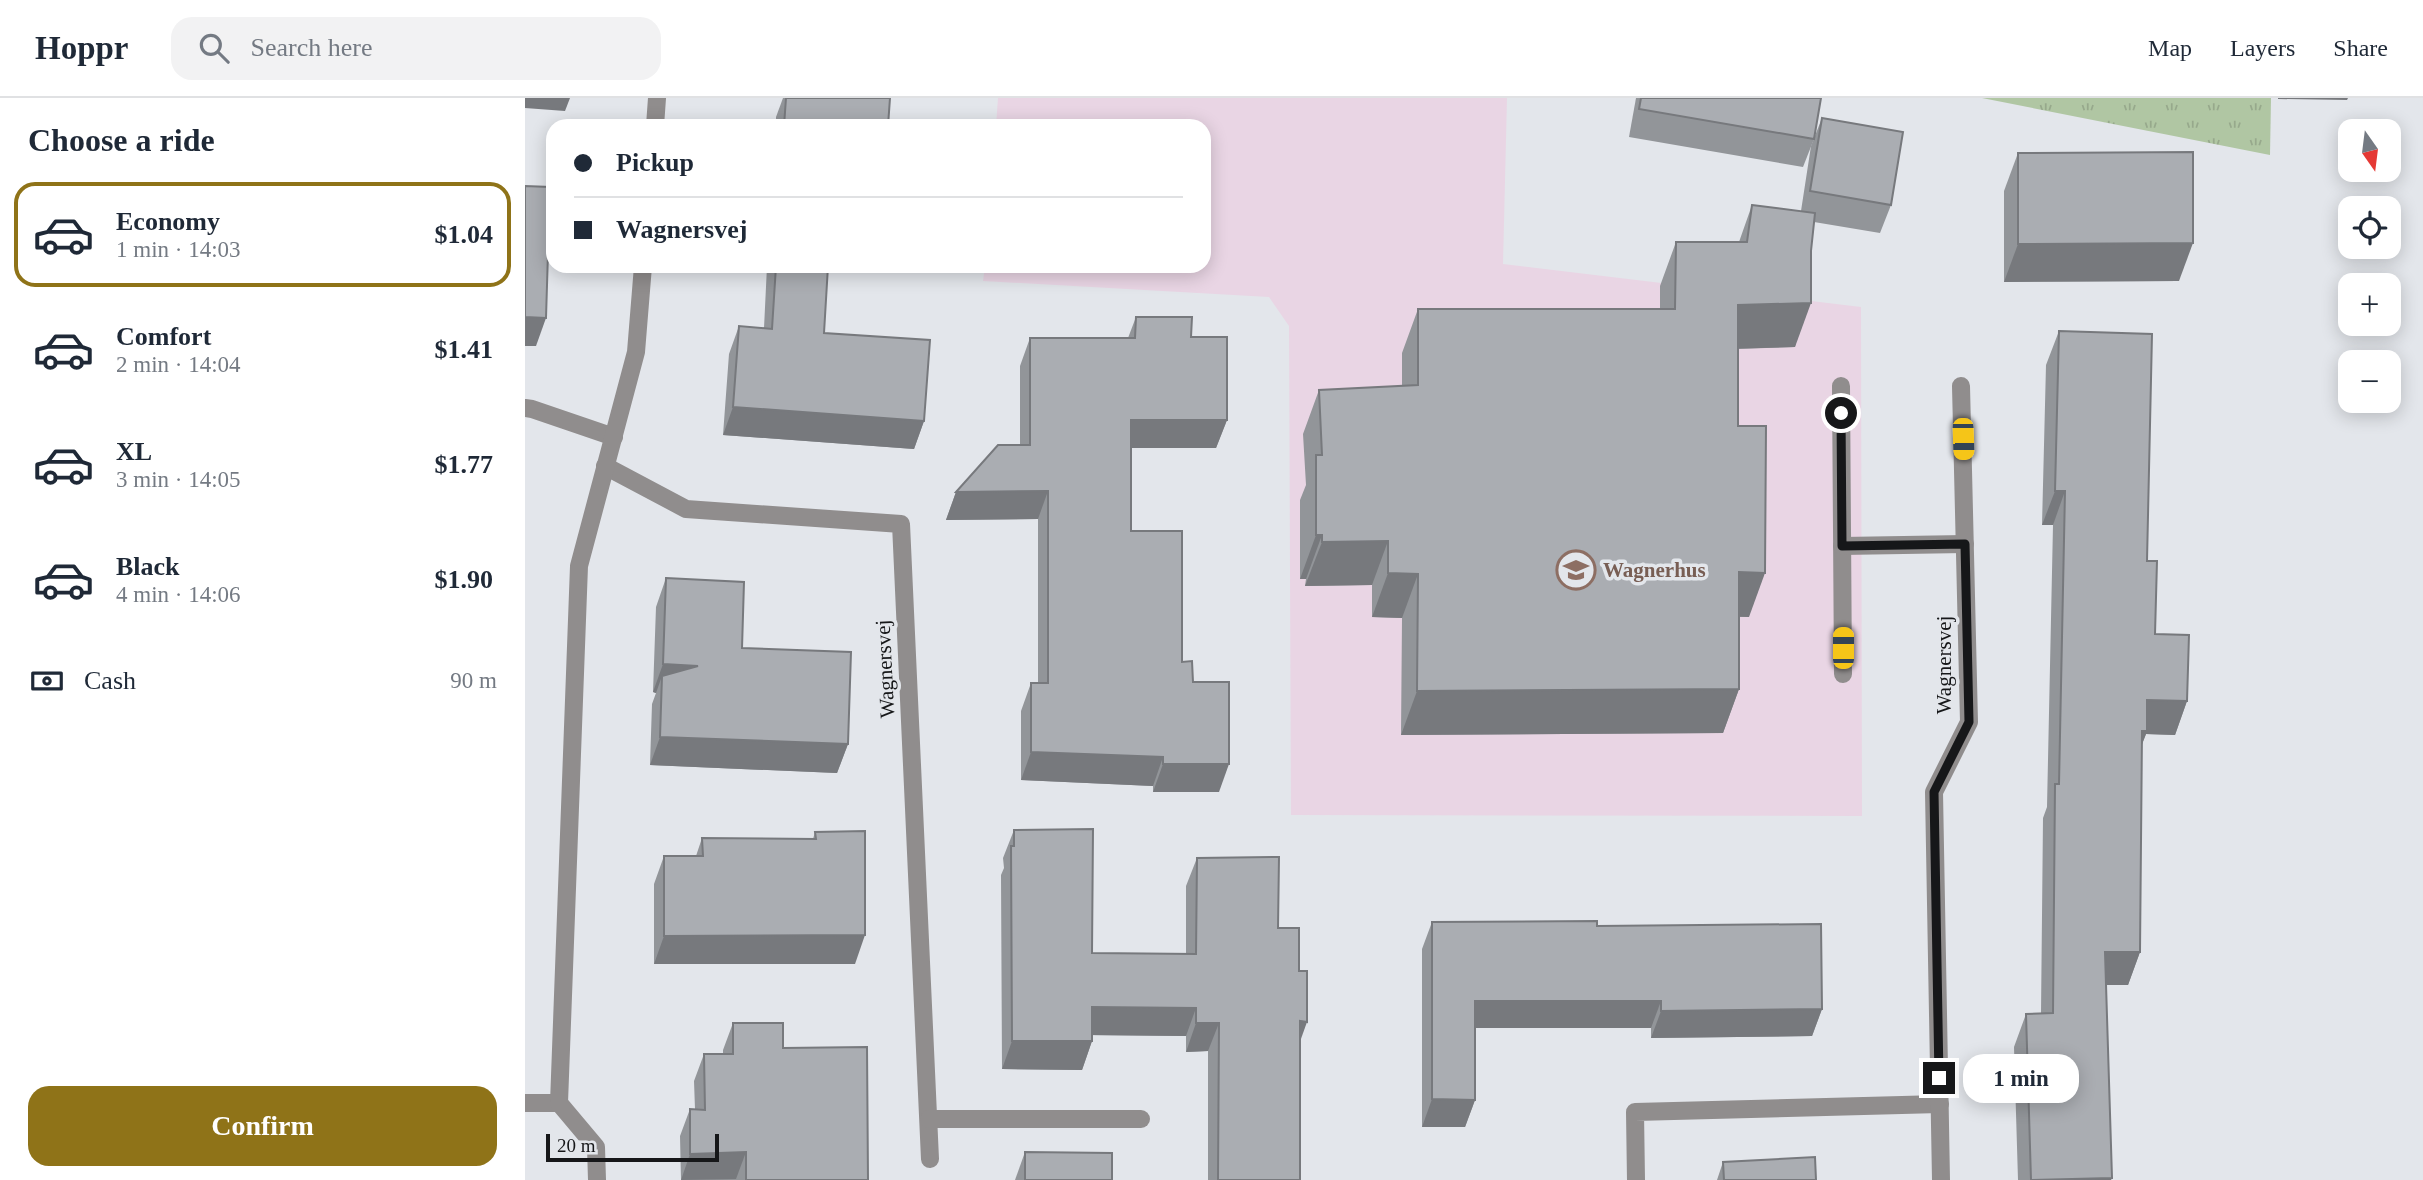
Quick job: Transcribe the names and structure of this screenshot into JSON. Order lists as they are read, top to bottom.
{
  "streets": {
    "street": ["Wagnersvej"]
  },
  "places": {
    "school or university": ["Wagnerhus"]
  },
  "scale_bar": "20 m",
  "north": "bottom",
  "page": {
    "header": "Hoppr",
    "search": "Search here",
    "nav": ["Map", "Layers", "Share"],
    "heading": "Choose a ride",
    "map_buttons": ["+", "−"],
    "banner": ["Pickup", "Wagnersvej"],
    "list": [
      {
        "name": "Economy",
        "note": "1 min · 14:03",
        "value": "$1.04"
      },
      {
        "name": "Comfort",
        "note": "2 min · 14:04",
        "value": "$1.41"
      },
      {
        "name": "XL",
        "note": "3 min · 14:05",
        "value": "$1.77"
      },
      {
        "name": "Black",
        "note": "4 min · 14:06",
        "value": "$1.90"
      }
    ],
    "pay": ["Cash", "90 m"],
    "bubble": "1 min",
    "buttons": "Confirm",
    "scale": "20 m"
  }
}
